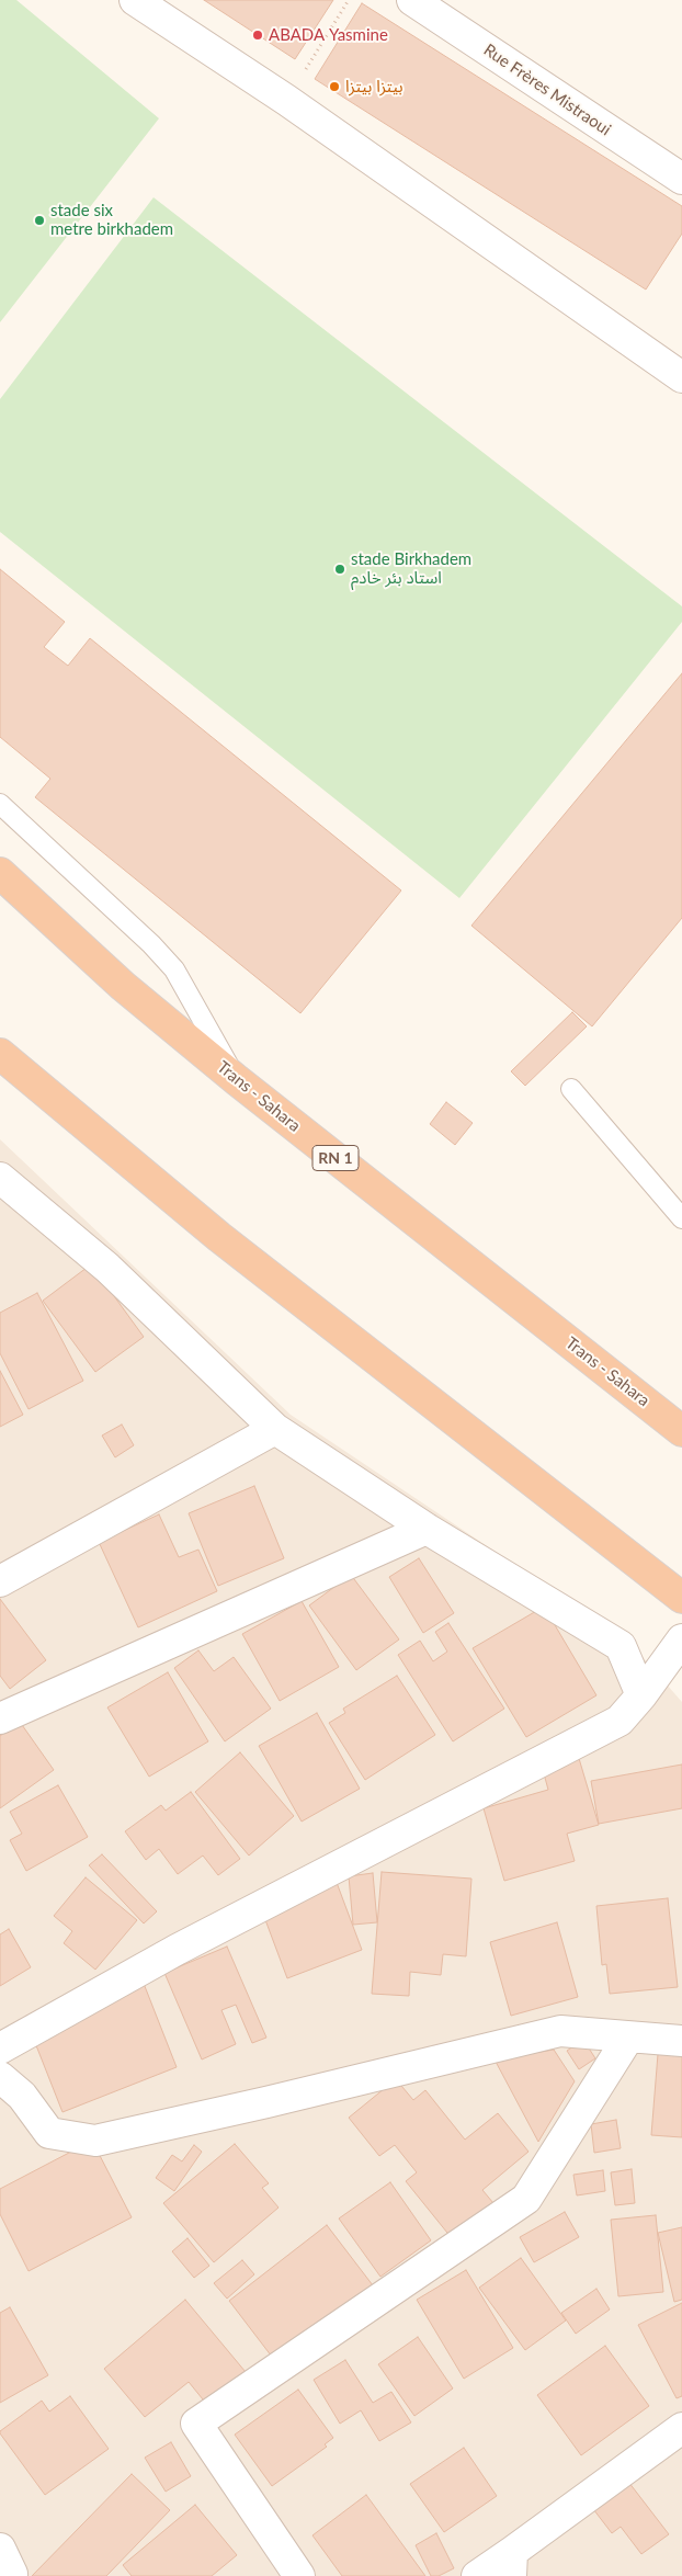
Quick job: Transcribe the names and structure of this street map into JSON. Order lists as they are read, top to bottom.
{
  "streets": {
    "highway": ["Trans - Sahara", "RN 1"],
    "street": ["Rue Frères Mistraoui"]
  },
  "places": [
    "ABADA Yasmine",
    "بيتزا بيتزا",
    "stade six metre birkhadem",
    "stade Birkhadem استاد بئر خادم"
  ]
}
